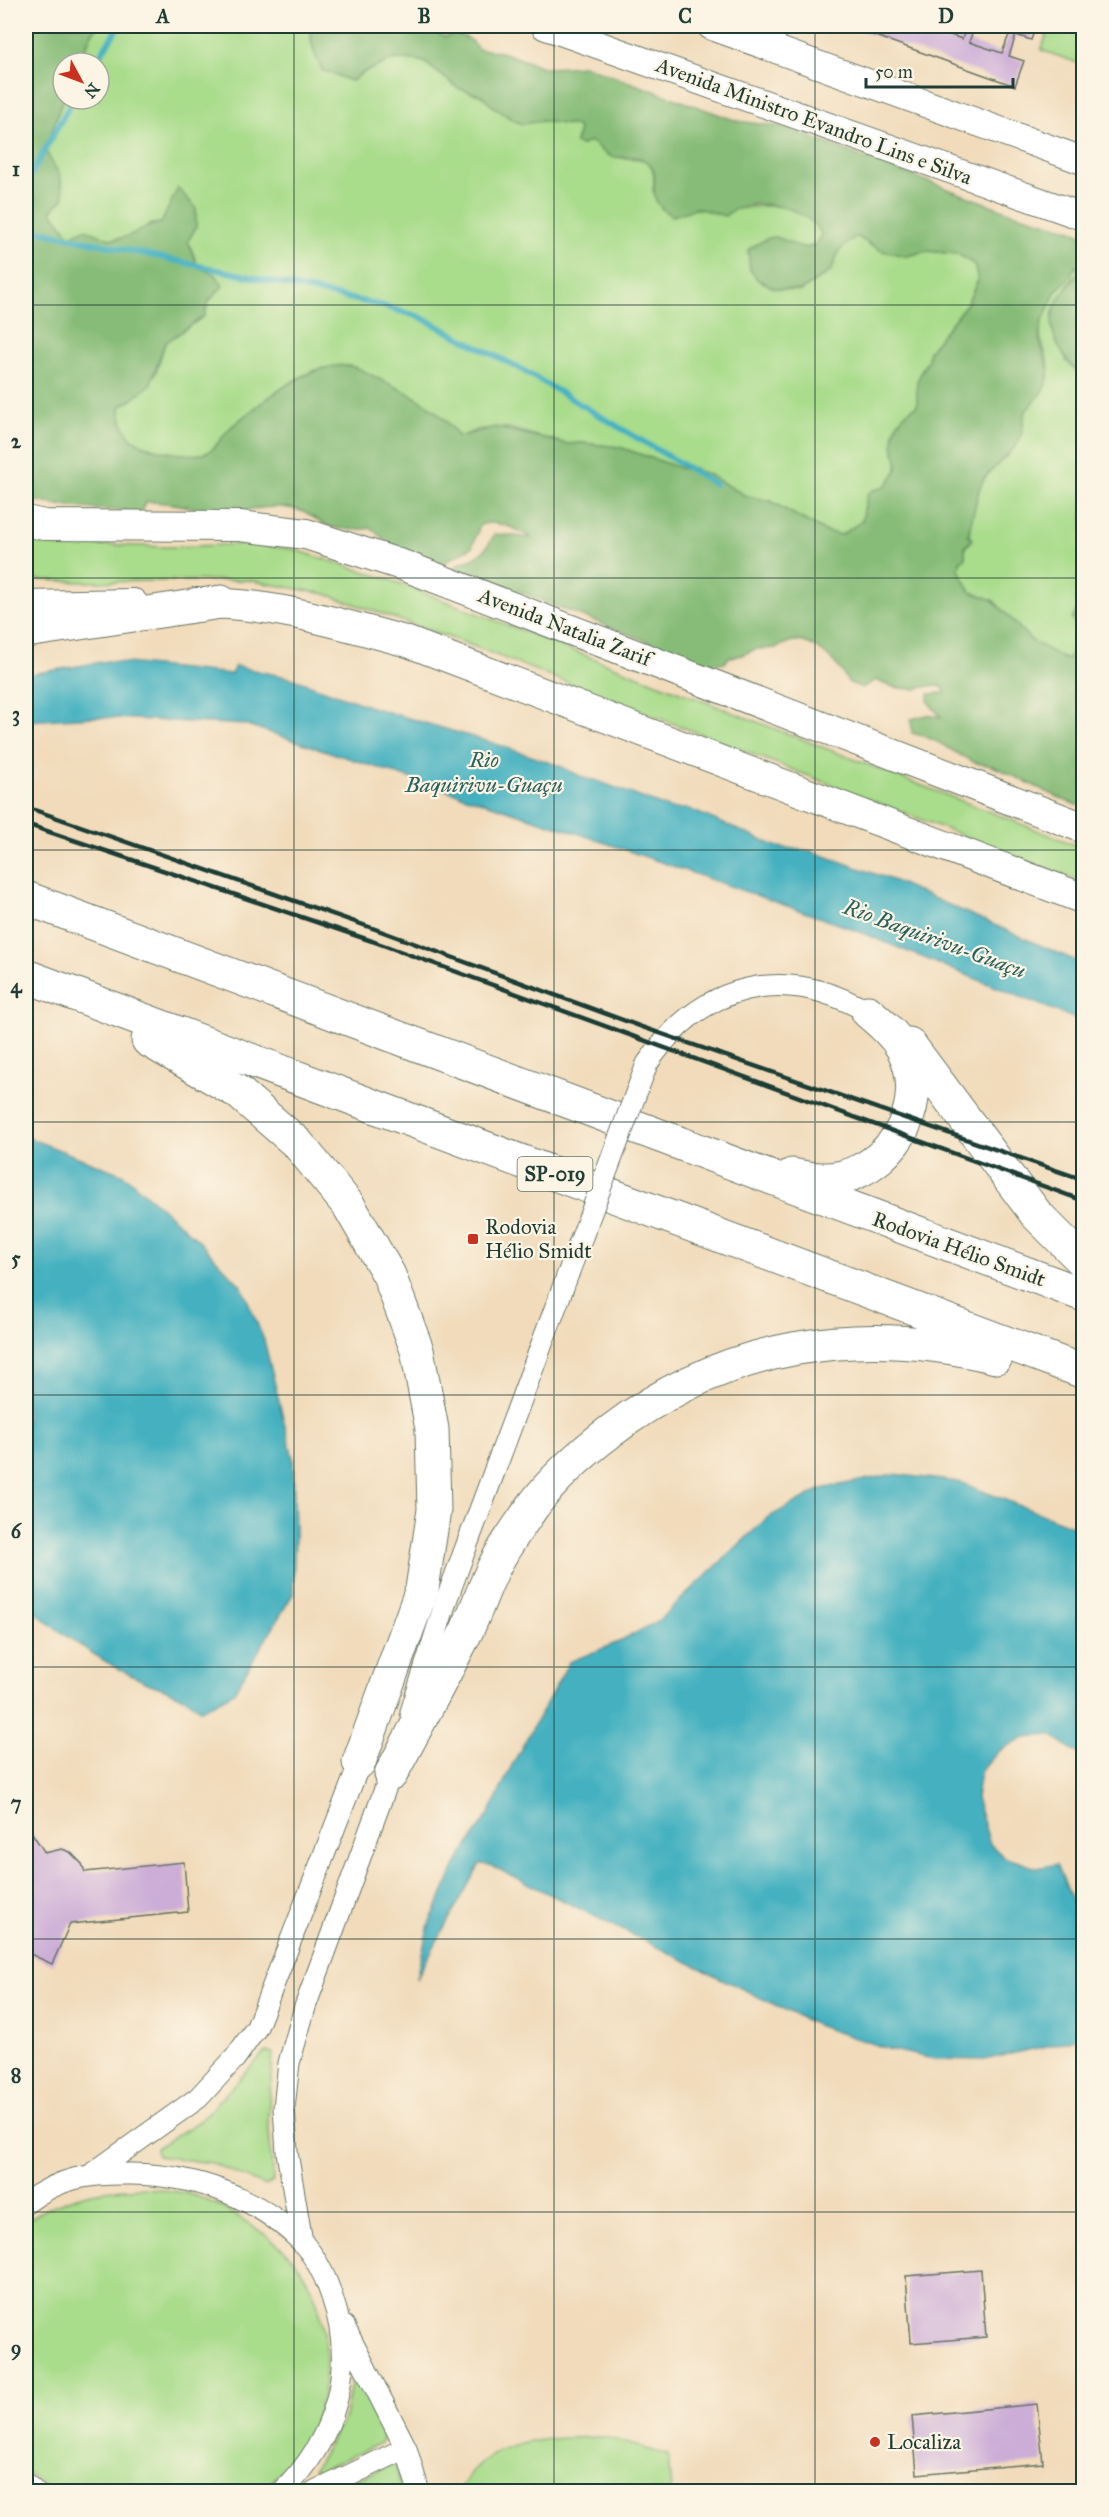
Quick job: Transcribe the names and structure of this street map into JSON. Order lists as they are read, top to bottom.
{
  "streets": {
    "highway": ["SP-019", "Rodovia Hélio Smidt"],
    "main road": ["Avenida Natalia Zarif"],
    "street": ["Avenida Ministro Evandro Lins e Silva"]
  },
  "water": ["Rio Baquirivu-Guaçu"],
  "places": {
    "transit": ["Rodovia Hélio Smidt"],
    "other": ["Localiza"]
  },
  "scale_bar": "50 m",
  "north": "bottom right",
  "grid": {
    "columns": [
      "A",
      "B",
      "C",
      "D"
    ],
    "rows": [
      "1",
      "2",
      "3",
      "4",
      "5",
      "6",
      "7",
      "8",
      "9"
    ]
  }
}
